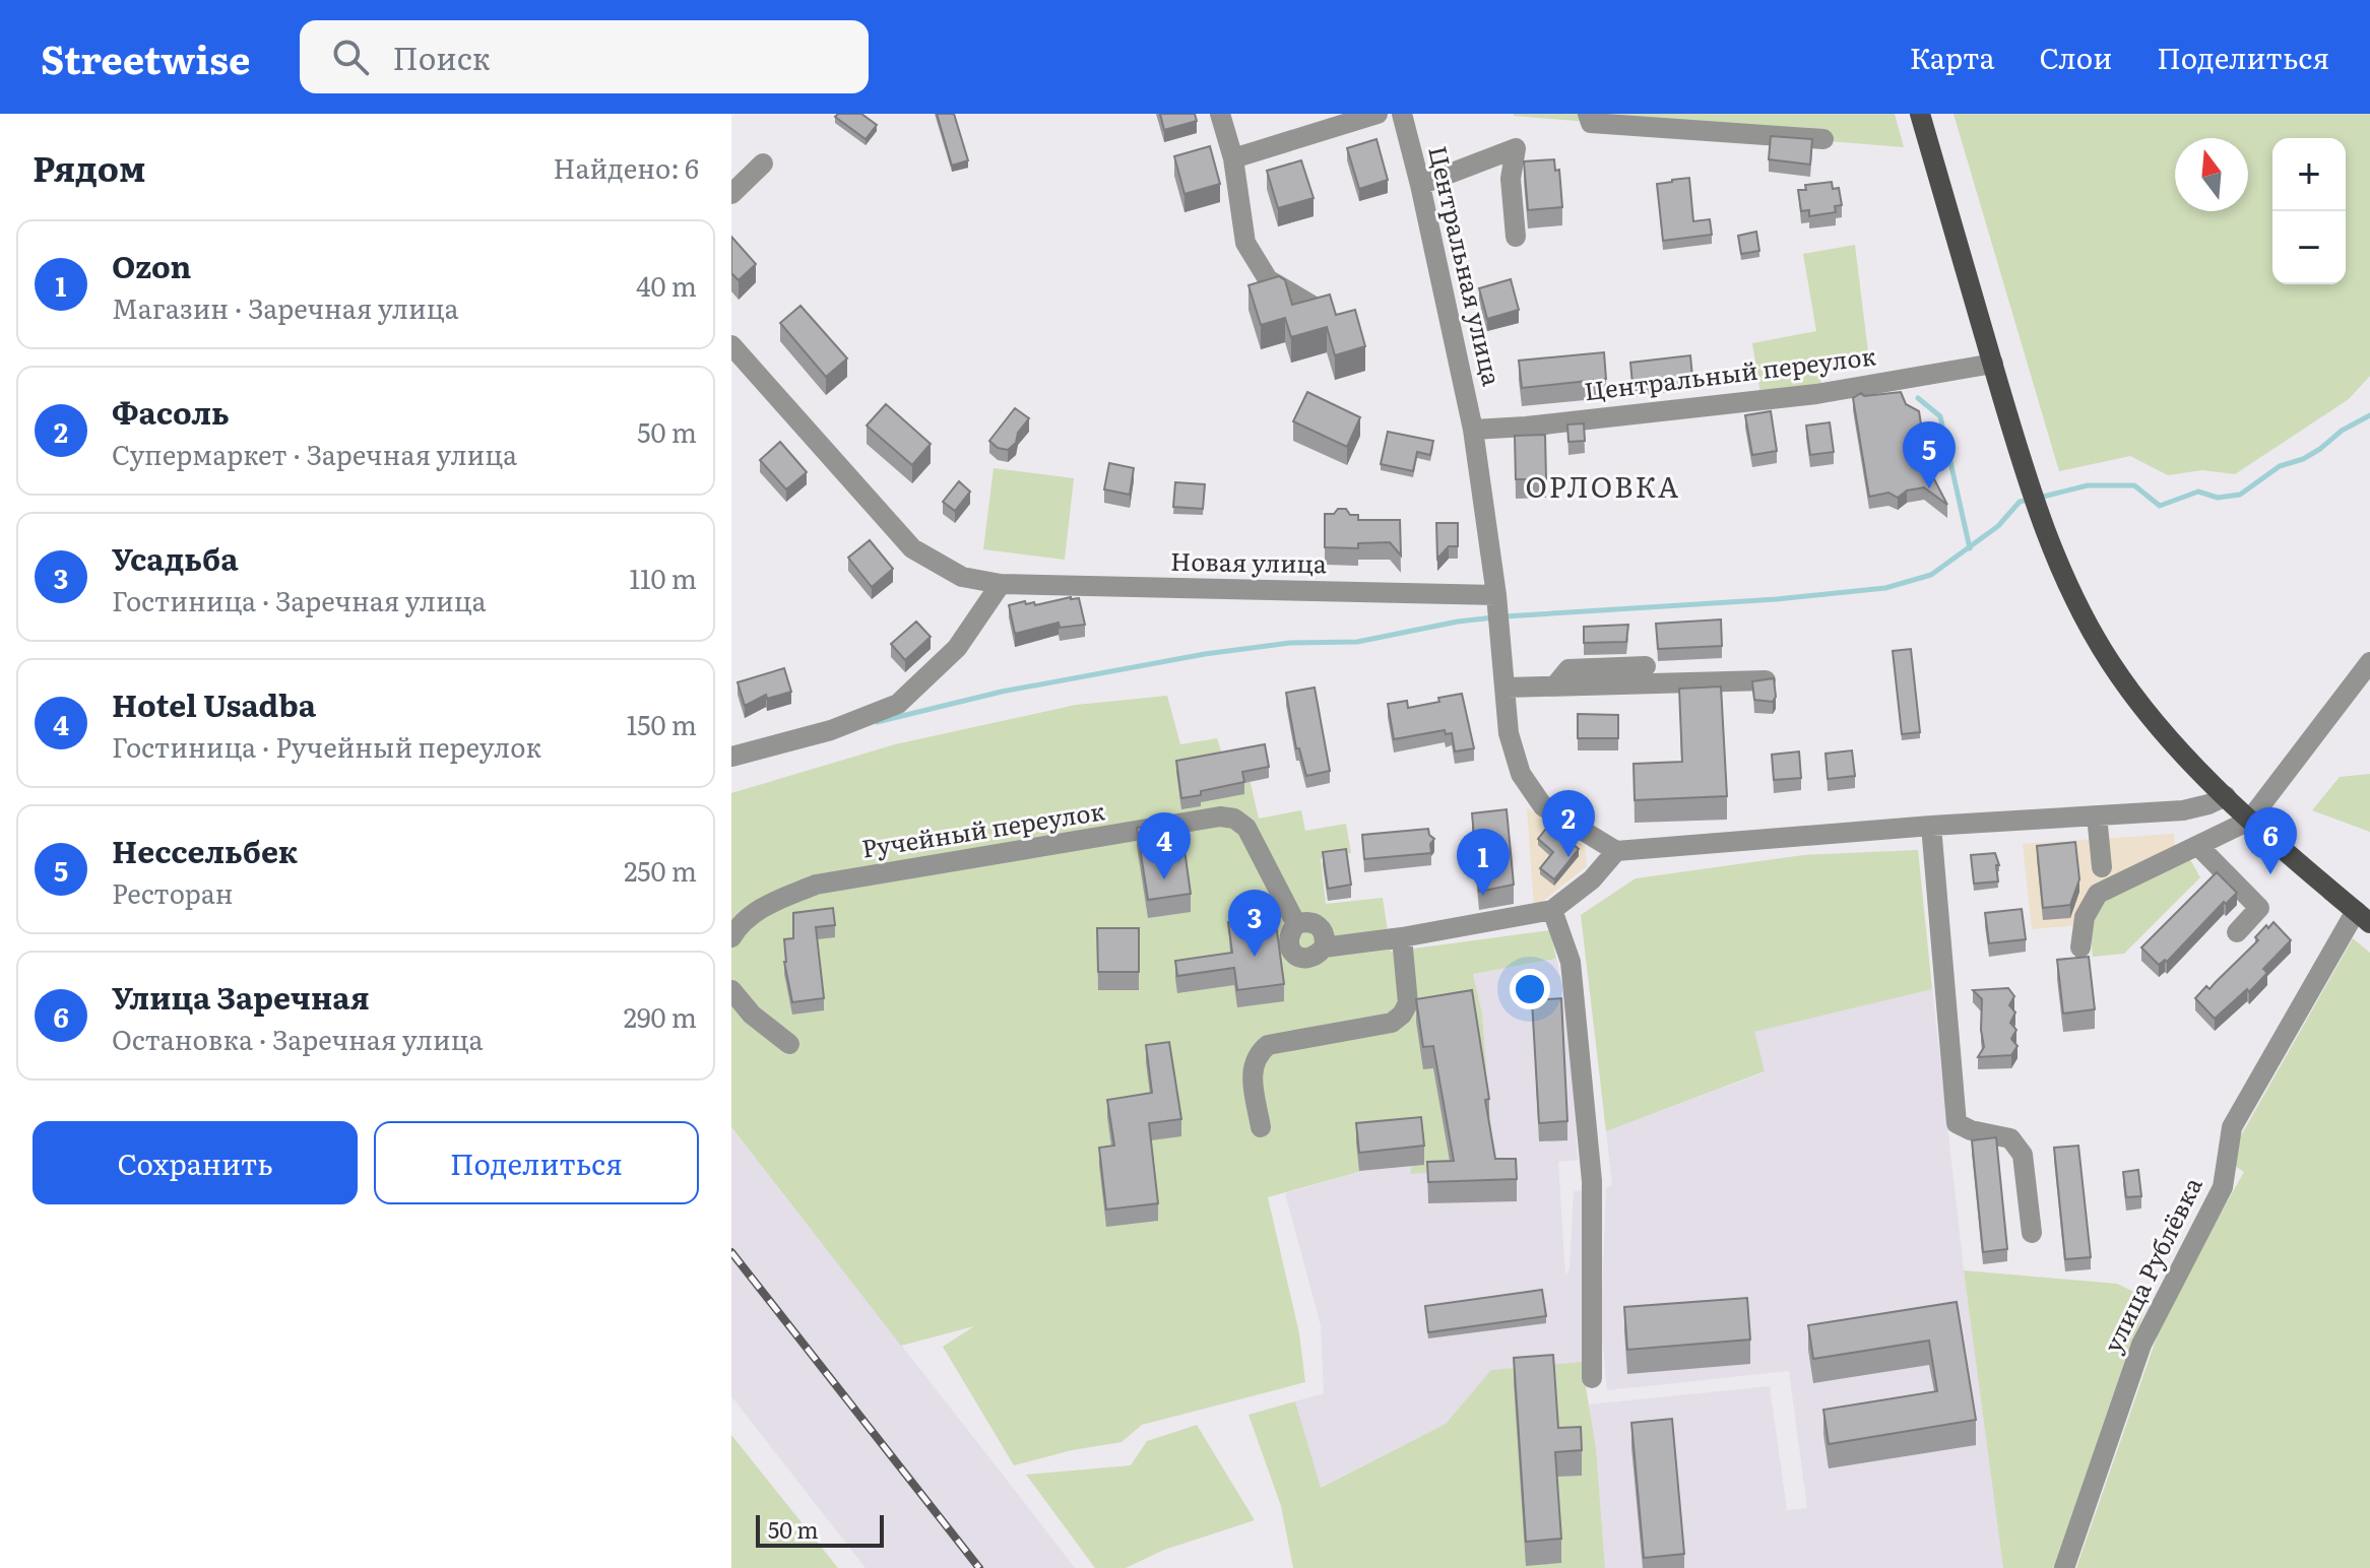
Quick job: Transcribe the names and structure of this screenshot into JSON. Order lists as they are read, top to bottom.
{
  "streets": {
    "street": [
      "Центральная улица",
      "Центральный переулок",
      "Новая улица",
      "Ручейный переулок",
      "улица Рублёвка"
    ]
  },
  "crossings": [
    ["Центральная улица", "Центральный переулок"],
    ["Центральная улица", "Новая улица"]
  ],
  "districts": ["ОРЛОВКА"],
  "scale_bar": "50 m",
  "north": "top",
  "page": {
    "header": "Streetwise",
    "search": "Поиск",
    "nav": ["Карта", "Слои", "Поделиться"],
    "heading": ["Рядом", "Найдено: 6"],
    "map_buttons": ["+", "−"],
    "list": [
      {
        "mark": "1",
        "name": "Ozon",
        "note": "Магазин · Заречная улица",
        "value": "40 m"
      },
      {
        "mark": "2",
        "name": "Фасоль",
        "note": "Супермаркет · Заречная улица",
        "value": "50 m"
      },
      {
        "mark": "3",
        "name": "Усадьба",
        "note": "Гостиница · Заречная улица",
        "value": "110 m"
      },
      {
        "mark": "4",
        "name": "Hotel Usadba",
        "note": "Гостиница · Ручейный переулок",
        "value": "150 m"
      },
      {
        "mark": "5",
        "name": "Нессельбек",
        "note": "Ресторан",
        "value": "250 m"
      },
      {
        "mark": "6",
        "name": "Улица Заречная",
        "note": "Остановка · Заречная улица",
        "value": "290 m"
      }
    ],
    "pins": [
      "5",
      "2",
      "6",
      "4",
      "1",
      "3"
    ],
    "buttons": ["Сохранить", "Поделиться"],
    "scale": "50 m"
  }
}
